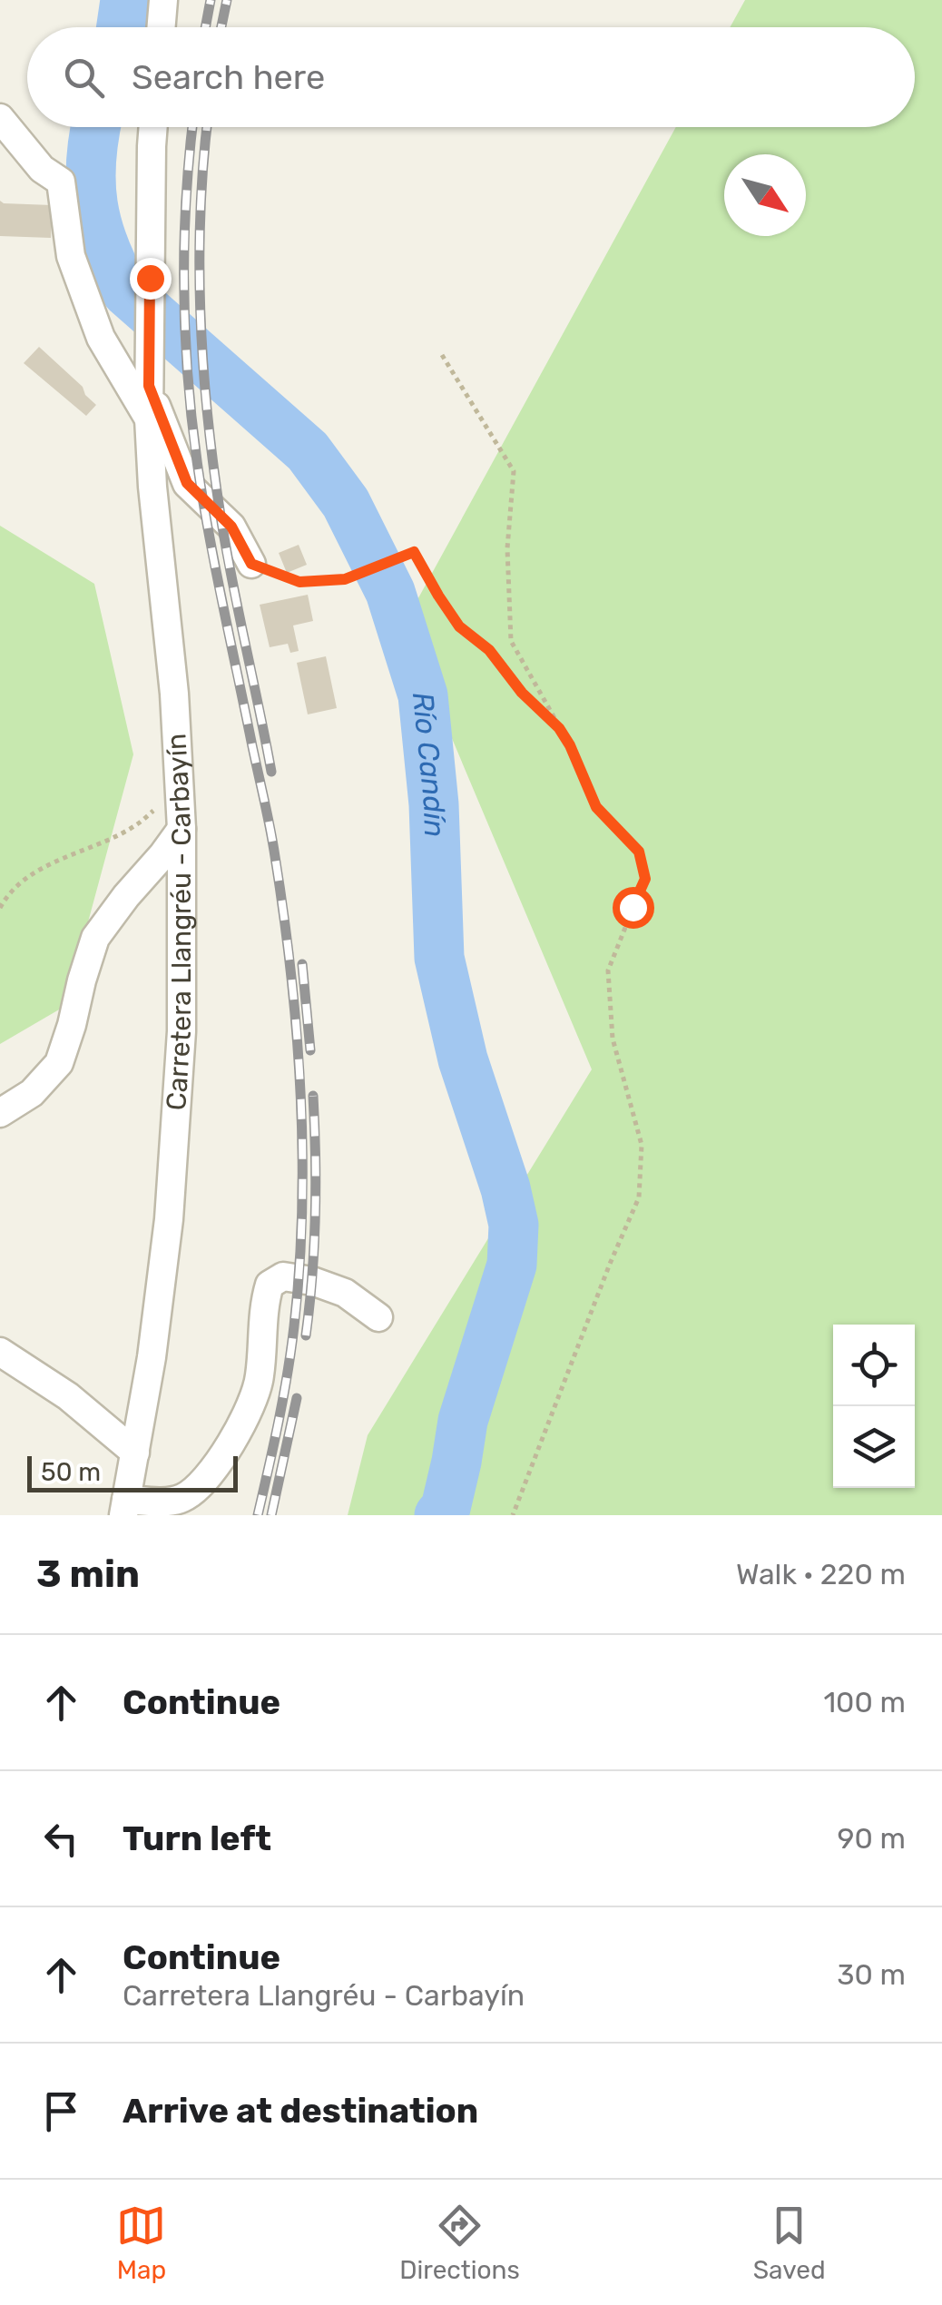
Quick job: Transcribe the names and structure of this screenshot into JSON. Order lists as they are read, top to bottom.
{
  "streets": {
    "street": ["Carretera Llangréu - Carbayín"]
  },
  "water": ["Río Candín"],
  "scale_bar": "50 m",
  "north": "bottom right",
  "page": {
    "search": "Search here",
    "scale": "50 m",
    "heading": ["3 min", "Walk · 220 m"],
    "list": [
      ["Continue", "100 m"],
      ["Turn left", "90 m"],
      ["Continue", "Carretera Llangréu - Carbayín", "30 m"],
      "Arrive at destination"
    ],
    "nav": ["Map", "Directions", "Saved"]
  }
}
